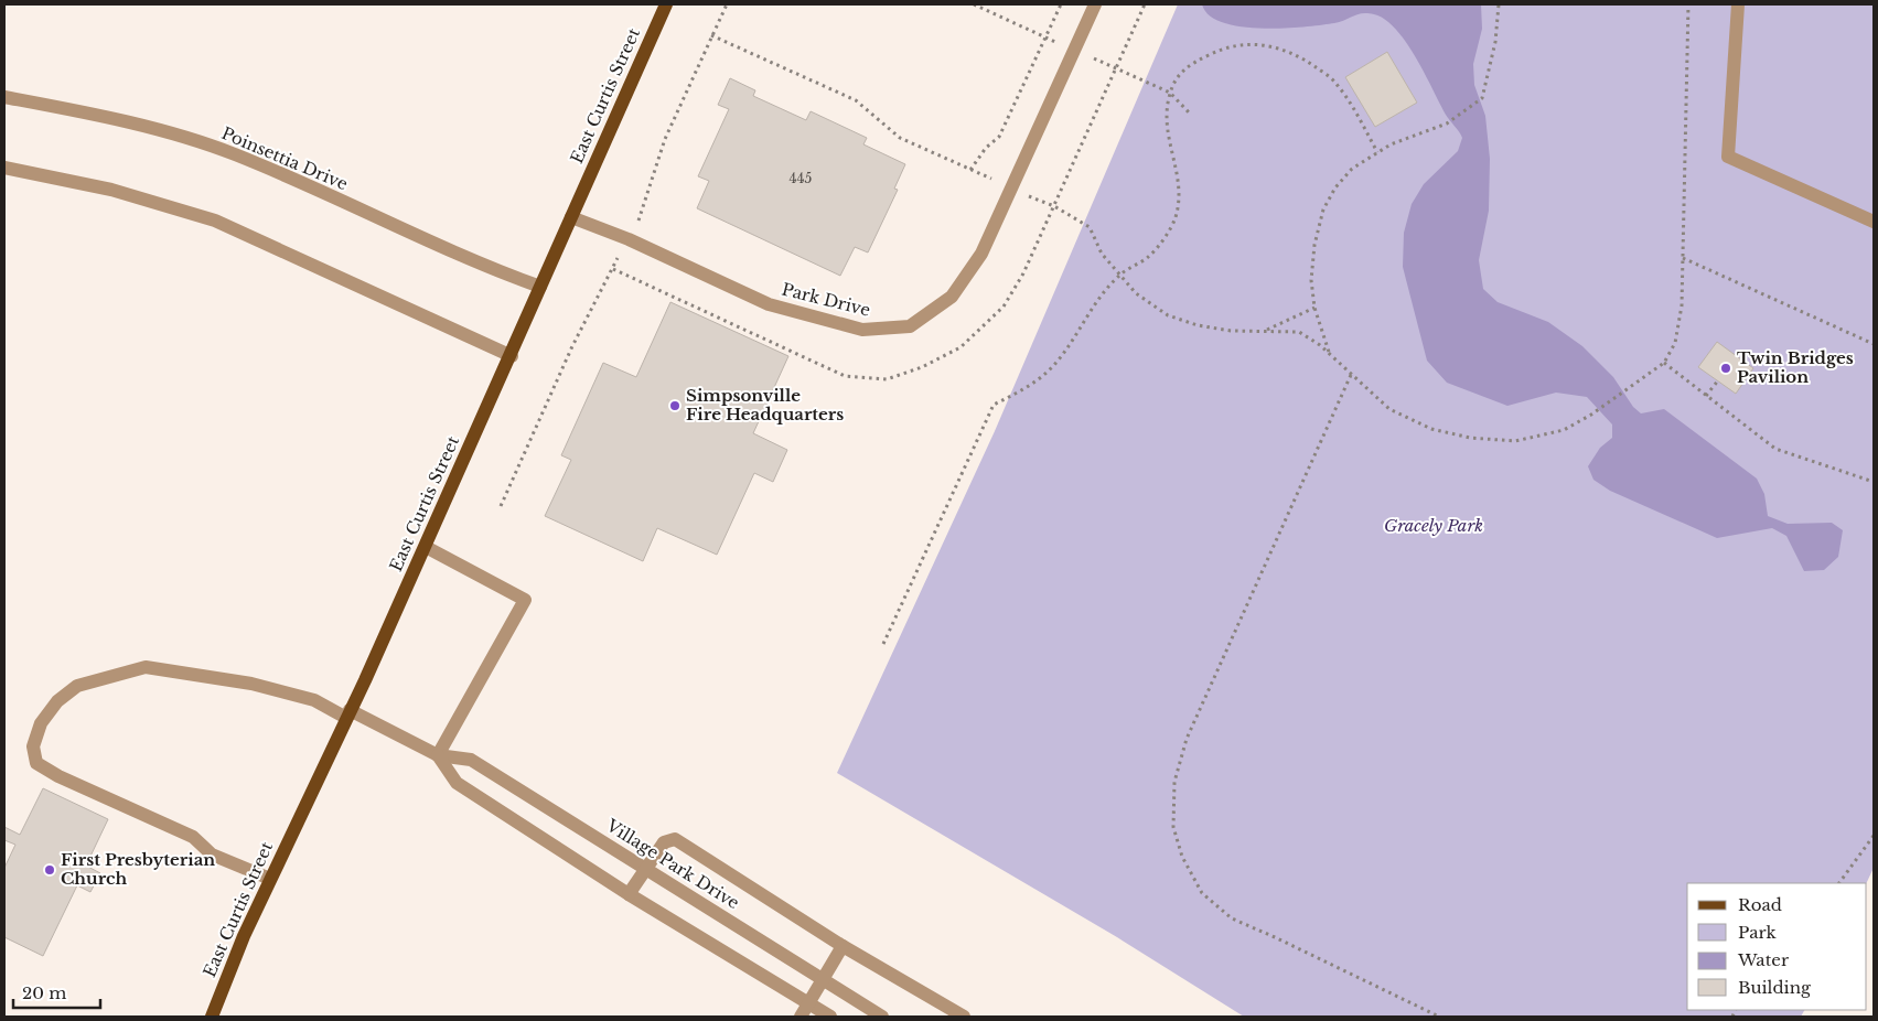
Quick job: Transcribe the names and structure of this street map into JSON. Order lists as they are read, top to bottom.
{
  "streets": {
    "main road": ["East Curtis Street"],
    "street": ["Poinsettia Drive", "Park Drive", "Village Park Drive"]
  },
  "crossings": [
    ["East Curtis Street", "Poinsettia Drive"],
    ["East Curtis Street", "Park Drive"],
    ["East Curtis Street", "Village Park Drive"]
  ],
  "parks": ["Gracely Park"],
  "places": ["Twin Bridges Pavilion", "Simpsonville Fire Headquarters", "First Presbyterian Church"],
  "house_numbers": ["445"],
  "legend": [
    "Road",
    "Park",
    "Water",
    "Building"
  ],
  "scale_bar": "20 m"
}
